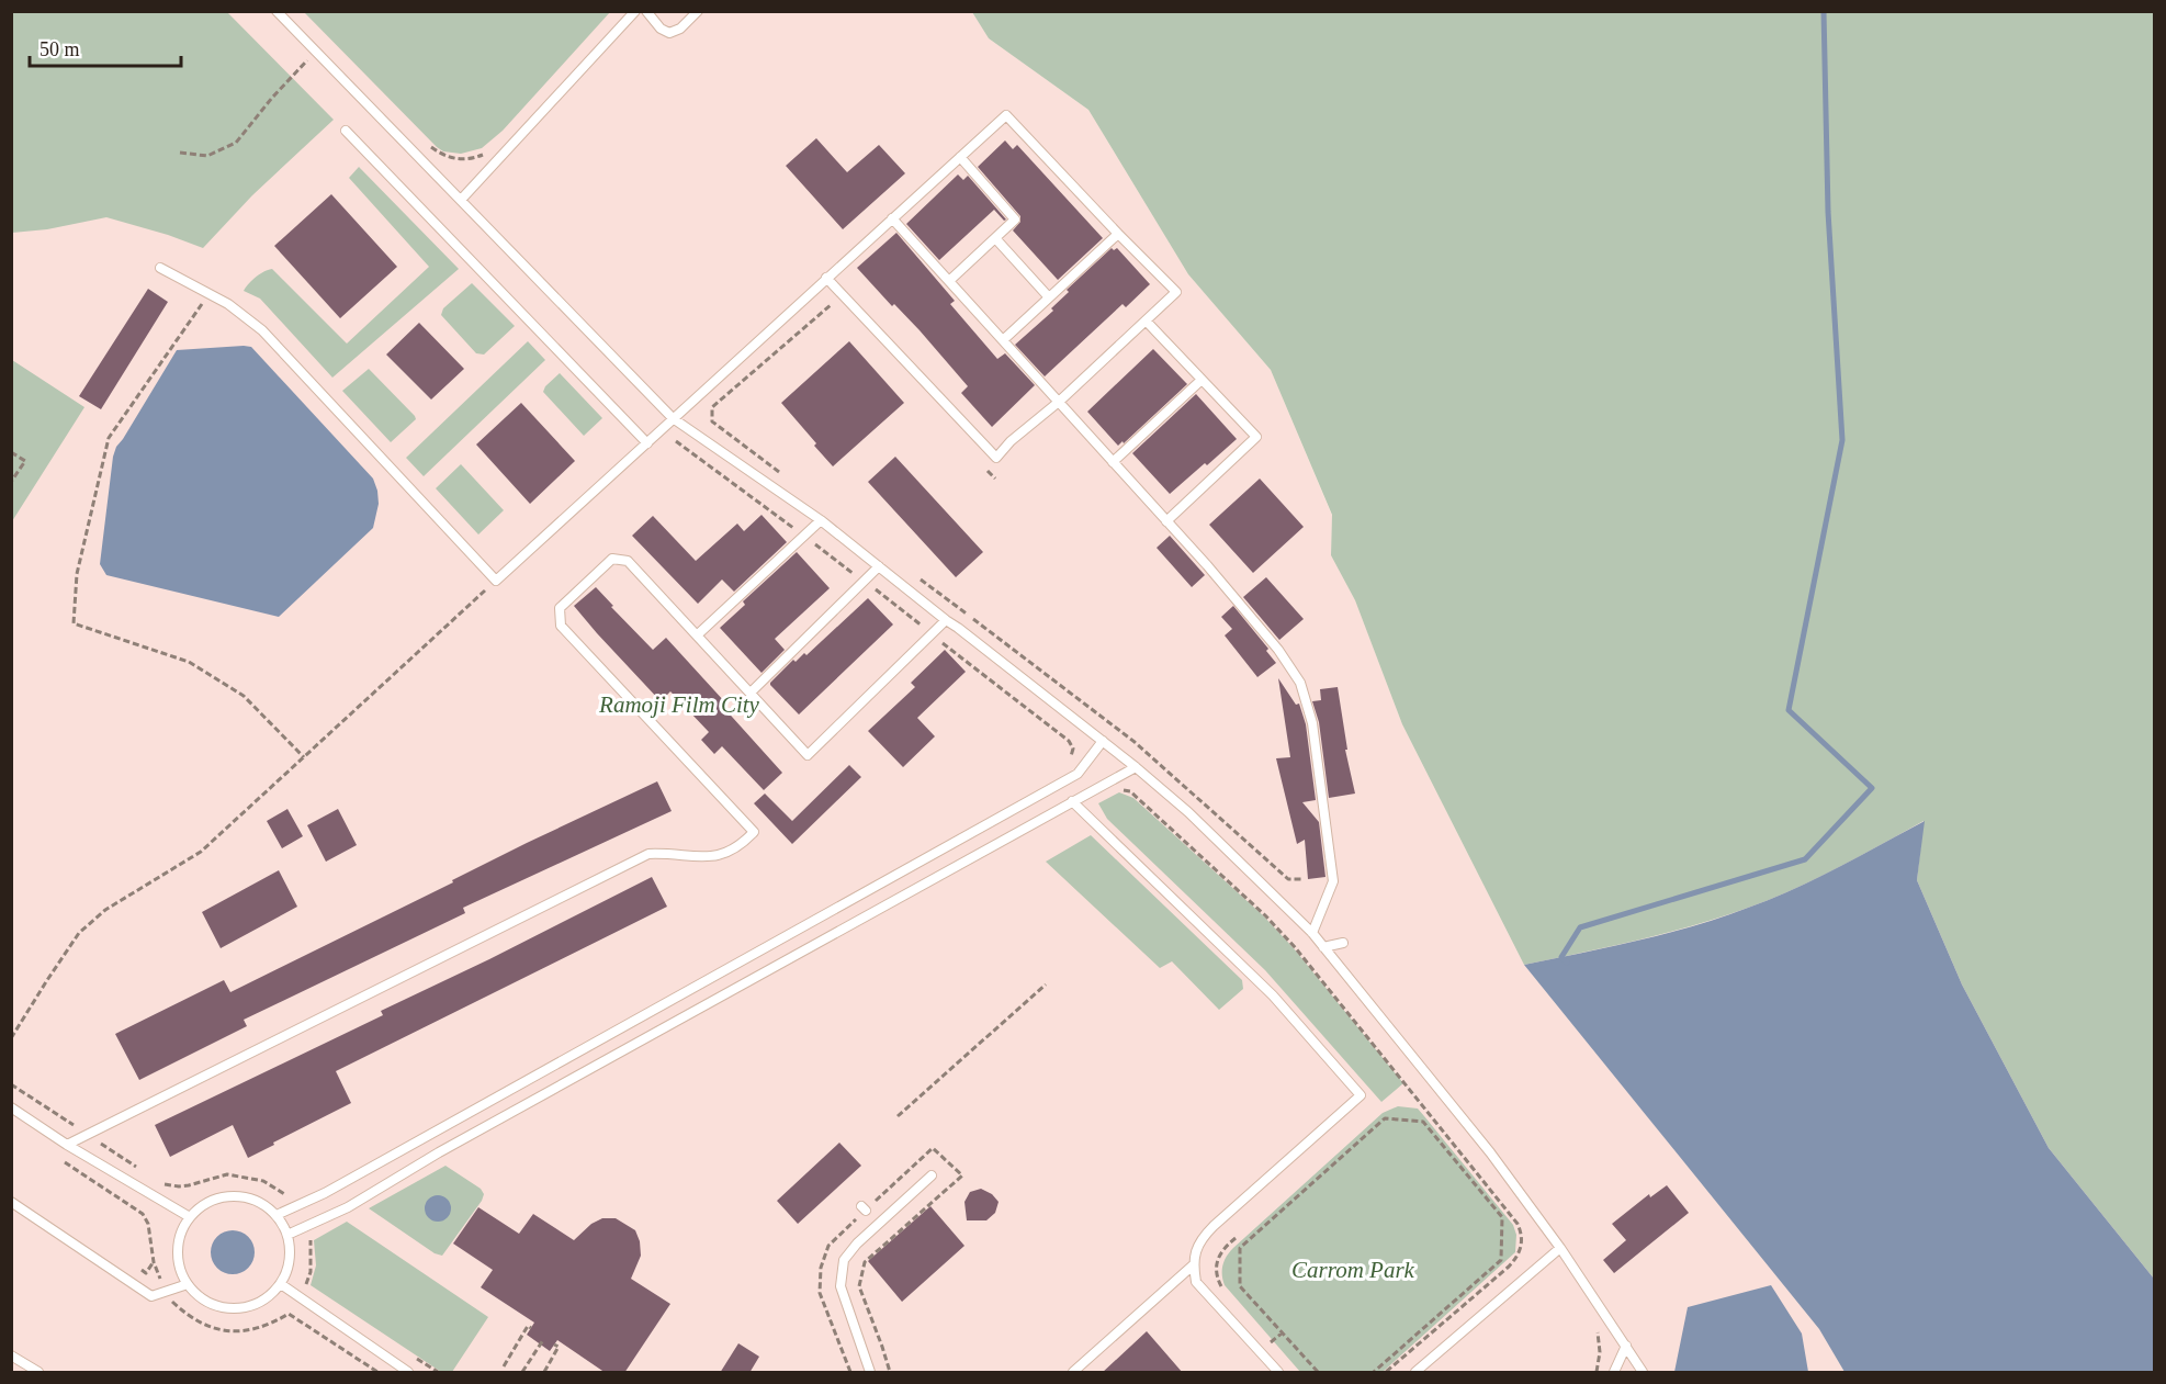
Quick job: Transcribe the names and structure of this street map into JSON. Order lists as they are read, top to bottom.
{
  "parks": ["Ramoji Film City", "Carrom Park"],
  "scale_bar": "50 m"
}
